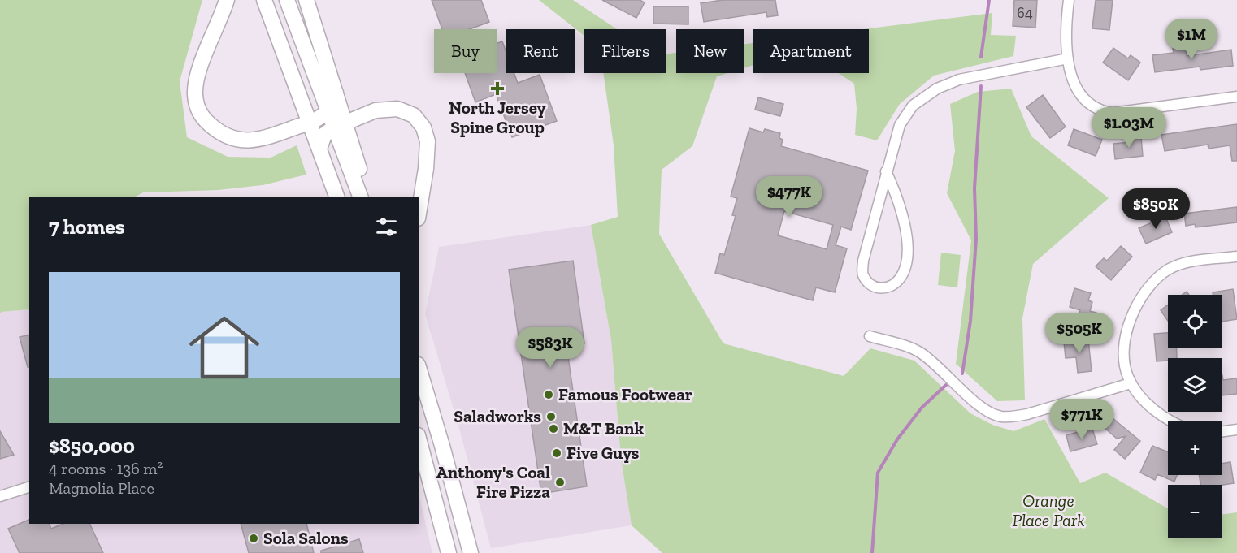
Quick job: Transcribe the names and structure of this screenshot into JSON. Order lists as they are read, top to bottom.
{
  "parks": ["Orange Place Park"],
  "places": {
    "health": ["North Jersey Spine Group"],
    "other": [
      "Famous Footwear",
      "Saladworks",
      "M&T Bank",
      "Five Guys",
      "Anthony's Coal Fire Pizza",
      "Sola Salons"
    ]
  },
  "house_numbers": ["64"],
  "page": {
    "price": [
      "$1M",
      "$1.03M",
      "$477K",
      "$850K",
      "$505K",
      "$583K",
      "$771K"
    ],
    "chip": [
      "Buy",
      "Rent",
      "Filters",
      "New",
      "Apartment"
    ],
    "heading": "7 homes",
    "list": [
      {
        "name": "$850,000",
        "note": "4 rooms · 136 m² · Magnolia Place"
      }
    ],
    "map_buttons": ["+", "−"]
  }
}
